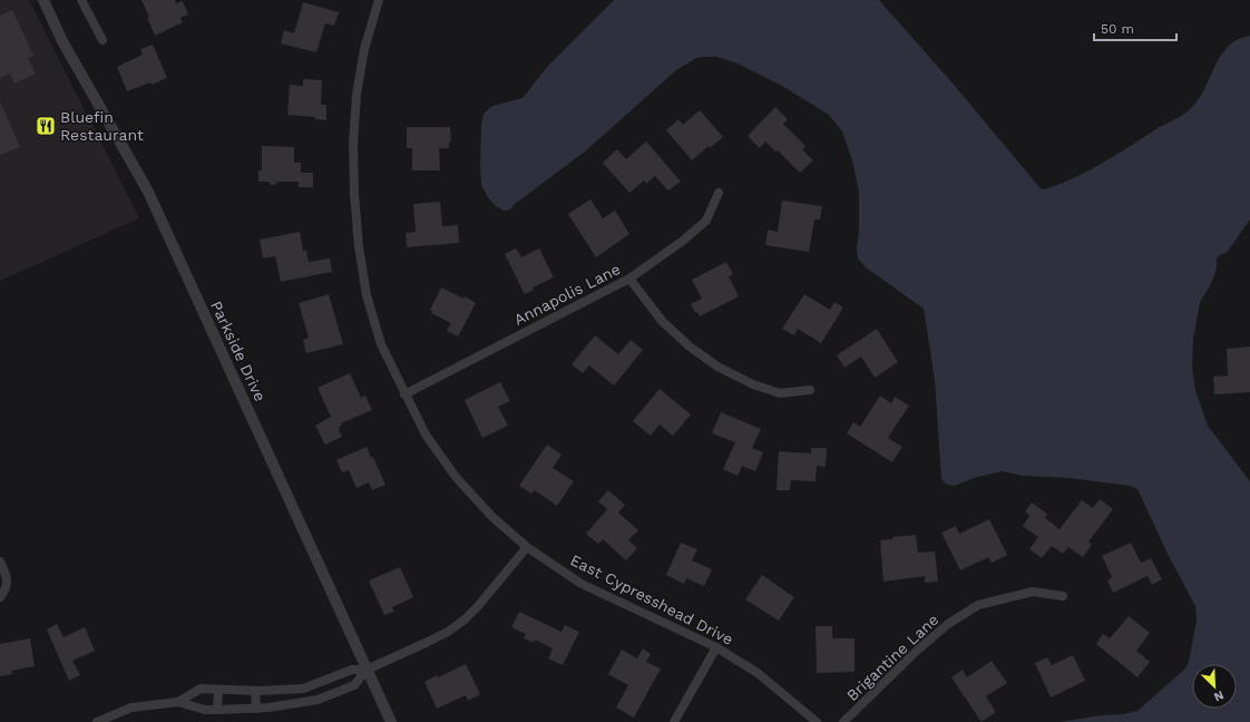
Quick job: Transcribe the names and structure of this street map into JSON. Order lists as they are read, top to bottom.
{
  "streets": {
    "street": [
      "Annapolis Lane",
      "Parkside Drive",
      "East Cypresshead Drive",
      "Brigantine Lane"
    ]
  },
  "crossings": [
    ["Annapolis Lane", "East Cypresshead Drive"]
  ],
  "places": {
    "restaurant": ["Bluefin Restaurant"]
  },
  "scale_bar": "50 m",
  "north": "bottom right"
}
